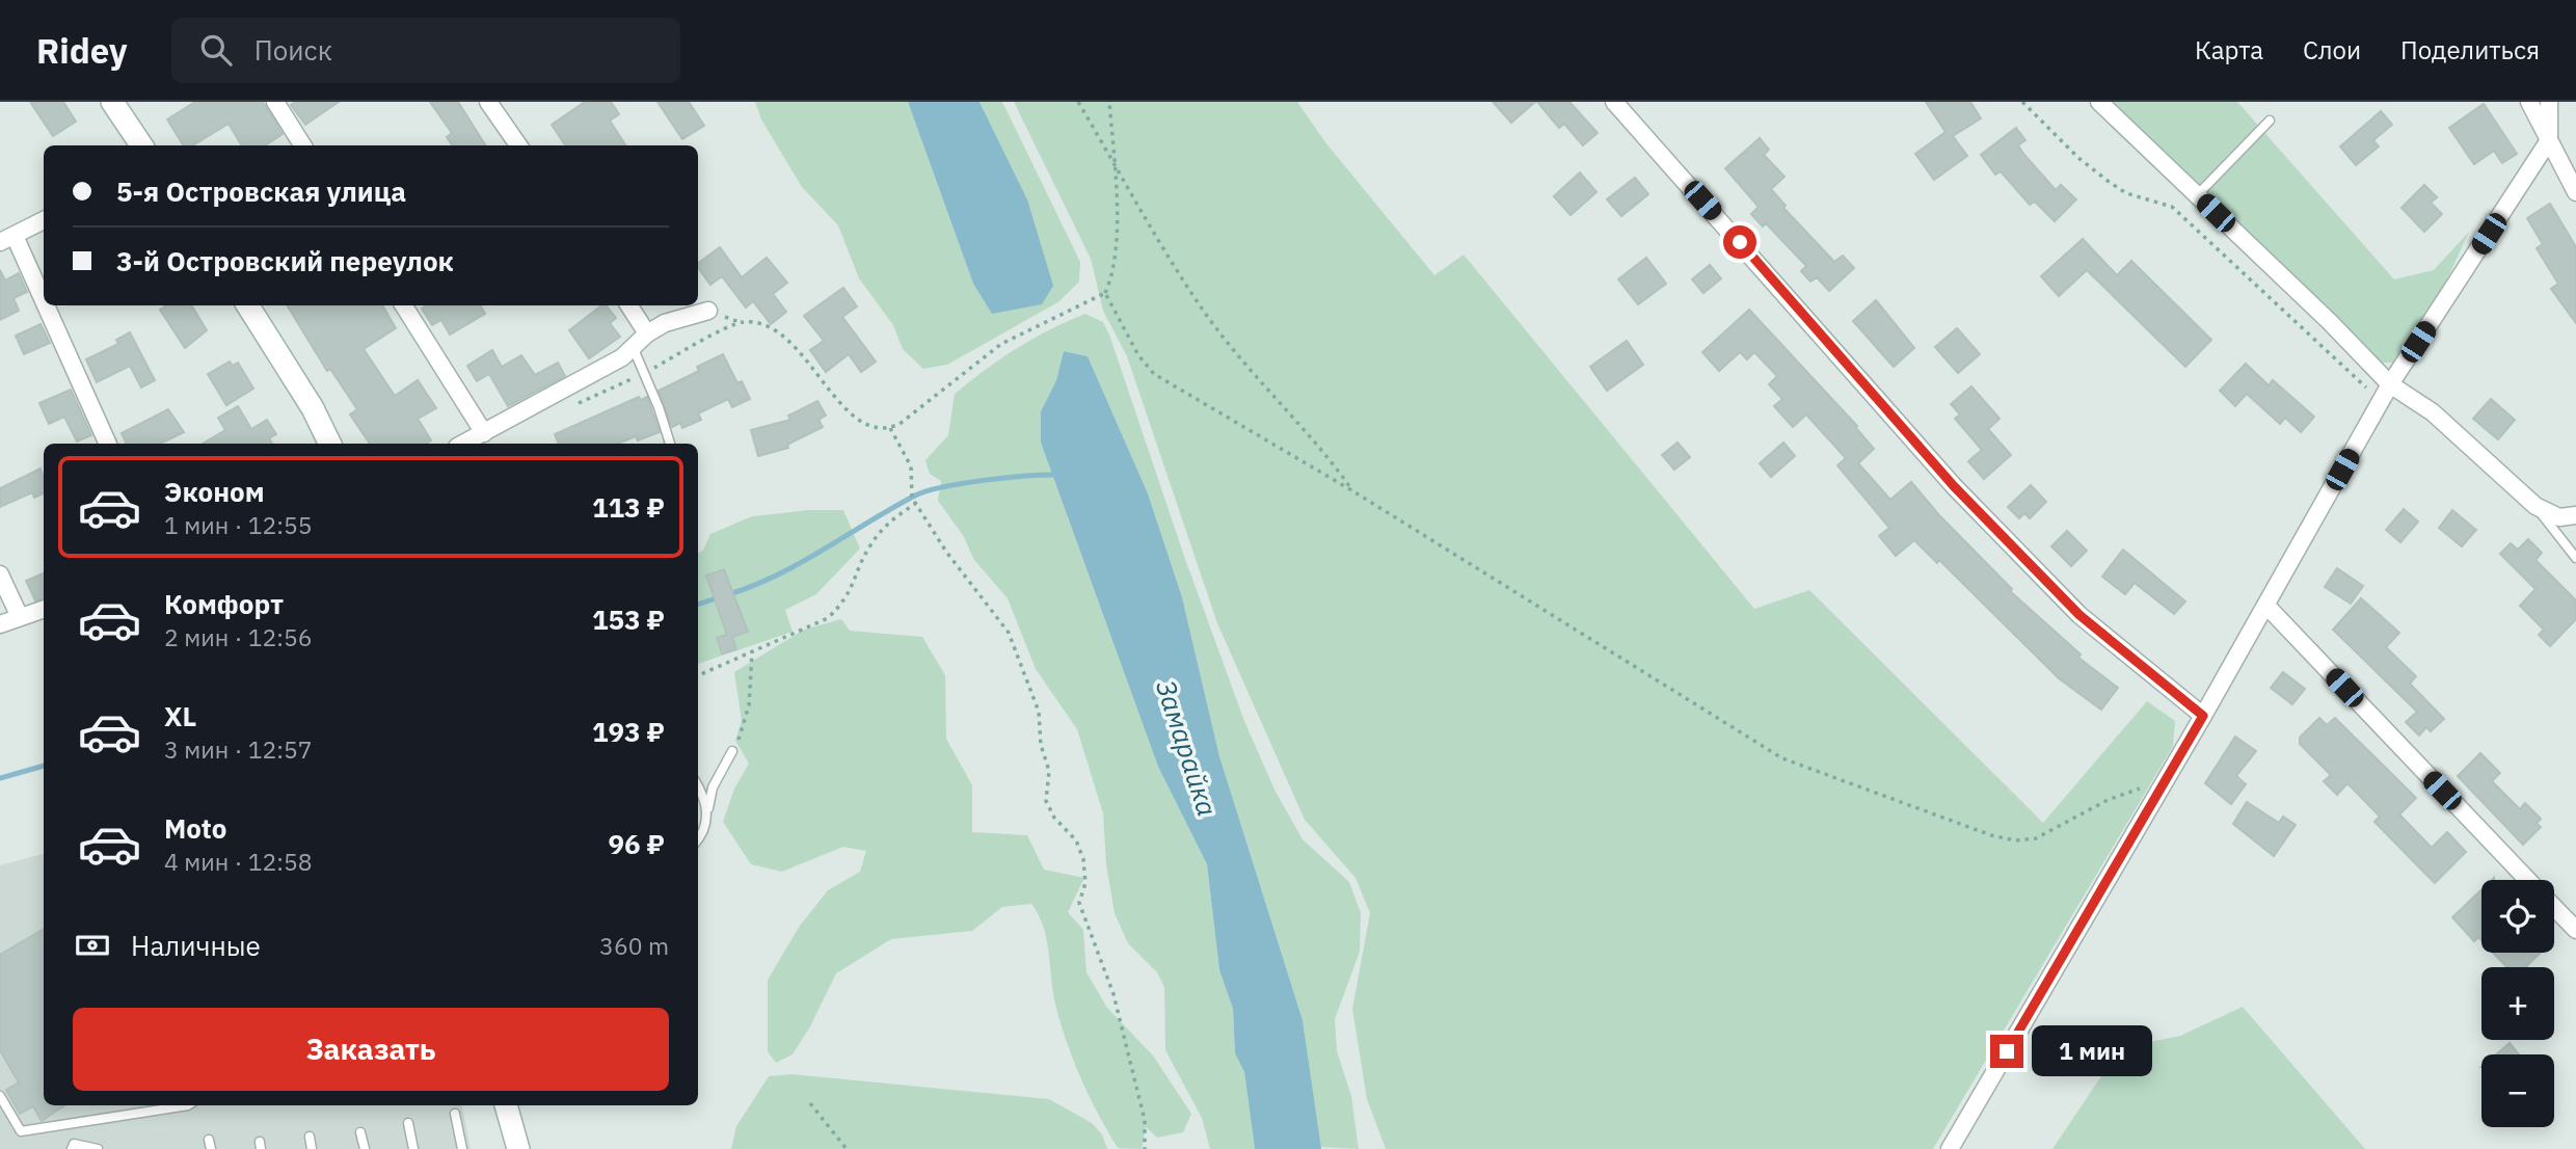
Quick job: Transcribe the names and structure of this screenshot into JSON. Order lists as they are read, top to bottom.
{
  "water": ["Замарайка"],
  "page": {
    "header": "Ridey",
    "search": "Поиск",
    "nav": ["Карта", "Слои", "Поделиться"],
    "banner": ["5-я Островская улица", "3-й Островский переулок"],
    "list": [
      {
        "name": "Эконом",
        "note": "1 мин · 12:55",
        "value": "113 ₽"
      },
      {
        "name": "Комфорт",
        "note": "2 мин · 12:56",
        "value": "153 ₽"
      },
      {
        "name": "XL",
        "note": "3 мин · 12:57",
        "value": "193 ₽"
      },
      {
        "name": "Moto",
        "note": "4 мин · 12:58",
        "value": "96 ₽"
      }
    ],
    "map_buttons": ["+", "−"],
    "pay": ["Наличные", "360 m"],
    "buttons": "Заказать",
    "bubble": "1 мин"
  }
}
